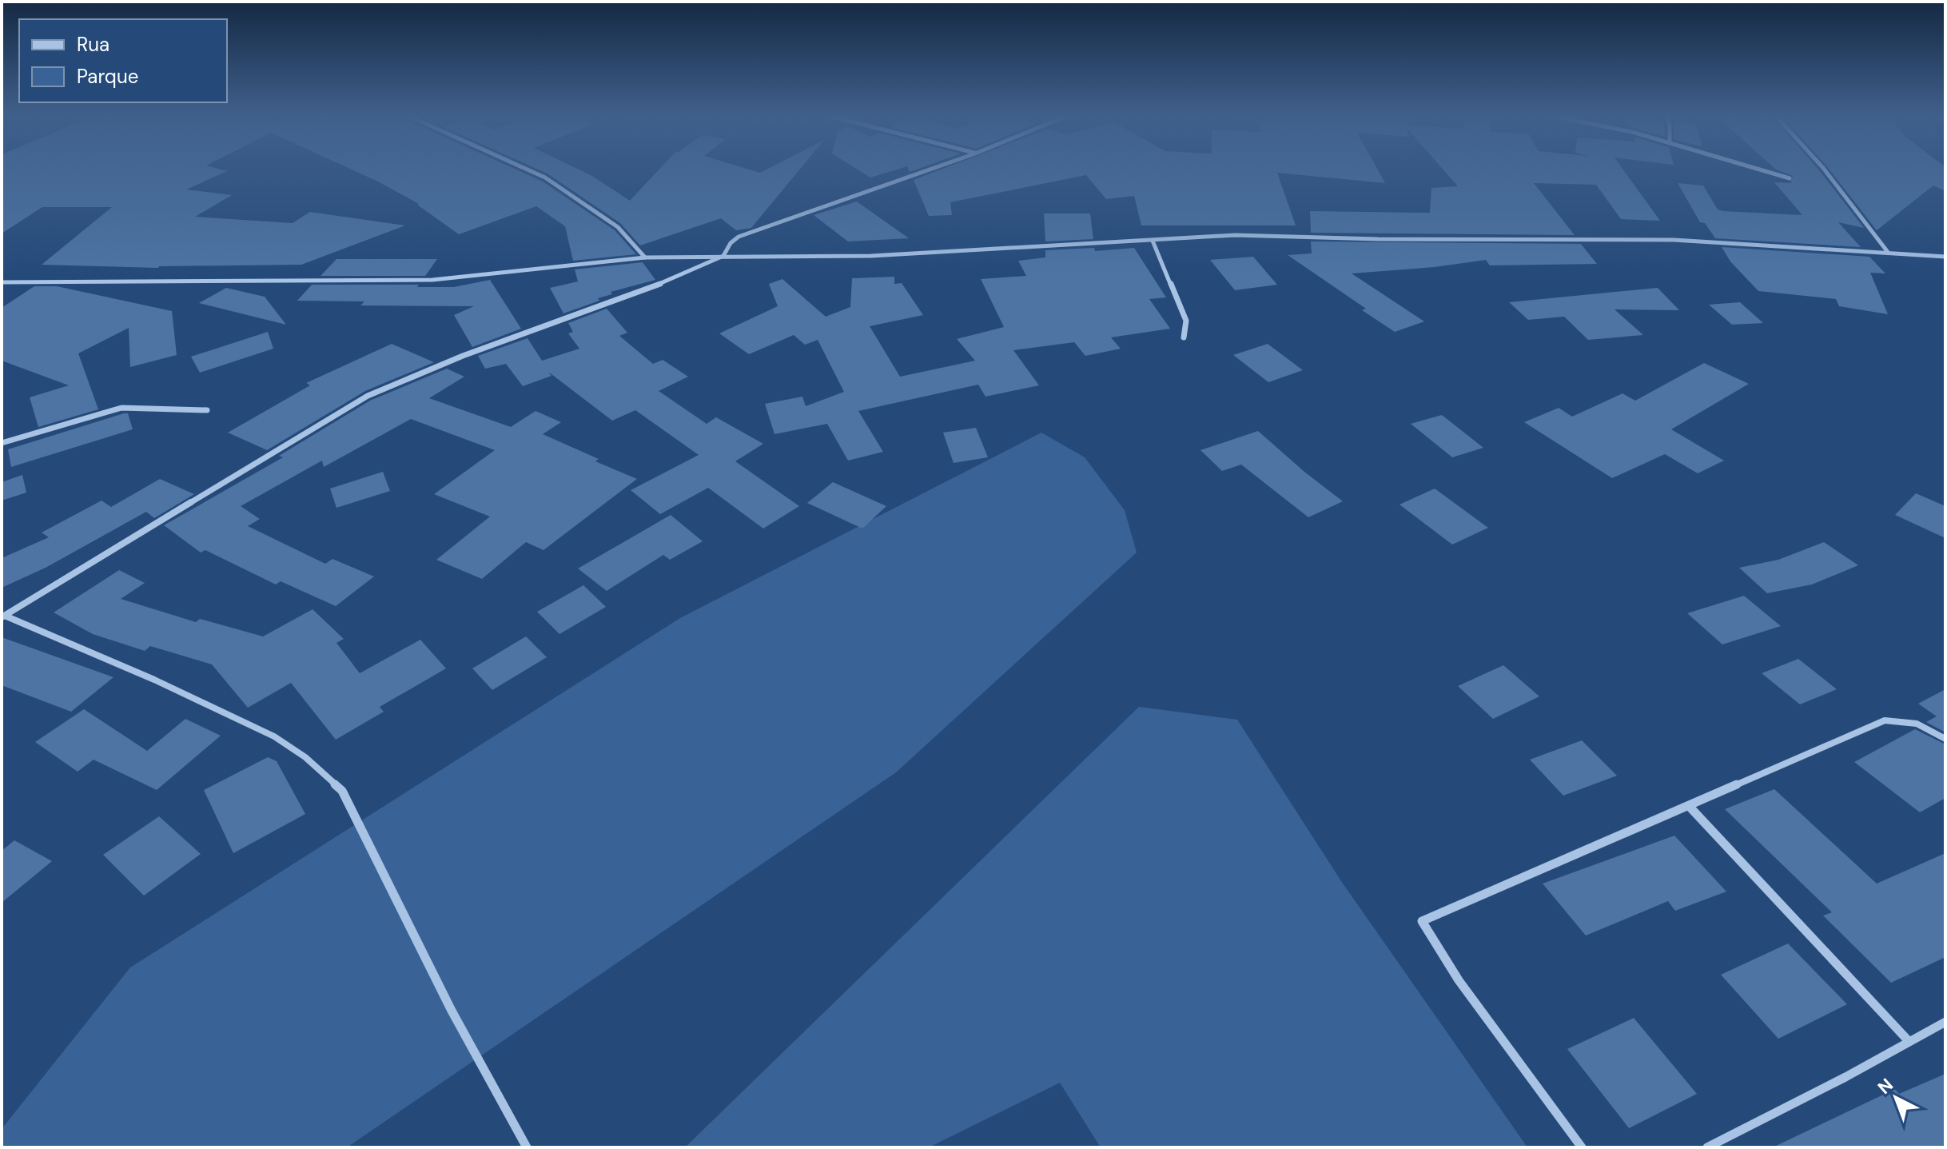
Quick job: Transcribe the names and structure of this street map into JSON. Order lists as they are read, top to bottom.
{
  "legend": ["Rua", "Parque"],
  "north": "top left"
}
